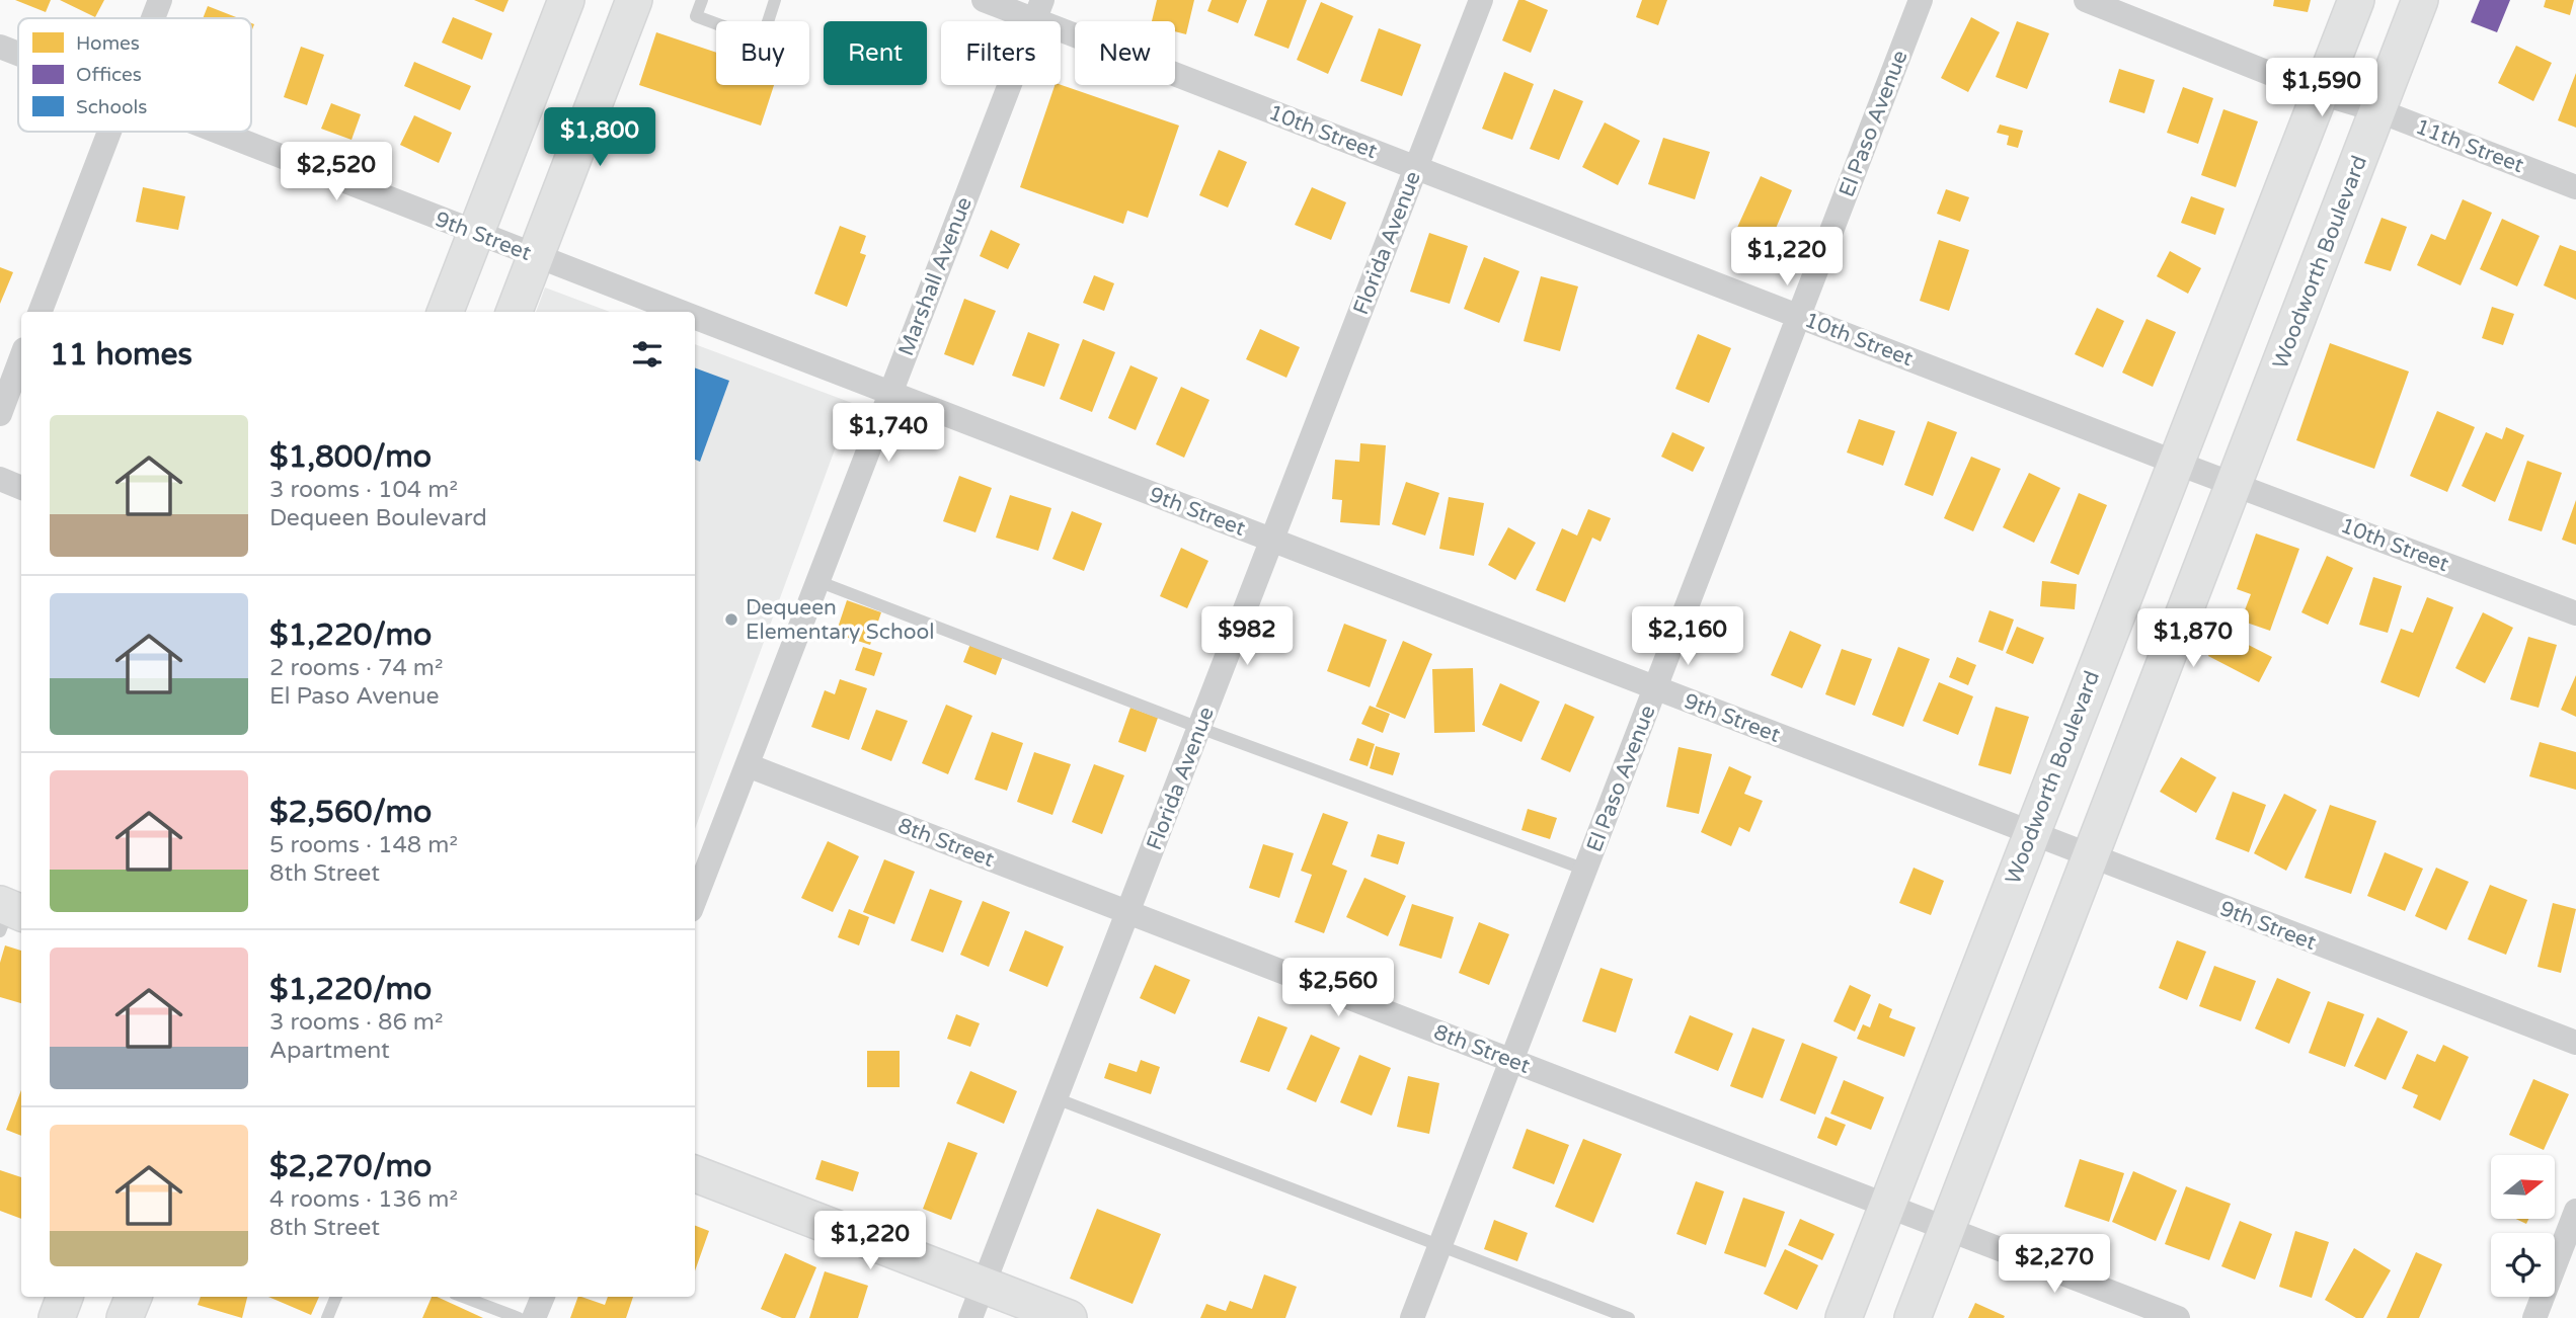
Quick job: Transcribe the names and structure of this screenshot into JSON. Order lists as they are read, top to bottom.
{
  "streets": {
    "main road": ["Woodworth Boulevard"],
    "street": [
      "El Paso Avenue",
      "10th Street",
      "11th Street",
      "9th Street",
      "Florida Avenue",
      "Marshall Avenue",
      "8th Street"
    ]
  },
  "crossings": [
    ["El Paso Avenue", "10th Street"],
    ["El Paso Avenue", "9th Street"],
    ["El Paso Avenue", "8th Street"],
    ["10th Street", "Florida Avenue"],
    ["10th Street", "Woodworth Boulevard"],
    ["10th Street", "Marshall Avenue"],
    ["11th Street", "Woodworth Boulevard"],
    ["9th Street", "Florida Avenue"],
    ["9th Street", "Woodworth Boulevard"],
    ["9th Street", "Marshall Avenue"],
    ["Florida Avenue", "8th Street"],
    ["Woodworth Boulevard", "8th Street"],
    ["Marshall Avenue", "8th Street"]
  ],
  "places": ["Dequeen Elementary School"],
  "legend": ["Homes", "Offices", "Schools"],
  "north": "right",
  "page": {
    "chip": [
      "Buy",
      "Rent",
      "Filters",
      "New"
    ],
    "price": [
      "$1,590",
      "$1,800",
      "$2,520",
      "$1,220",
      "$1,740",
      "$982",
      "$2,160",
      "$1,870",
      "$2,560",
      "$1,220",
      "$2,270"
    ],
    "heading": "11 homes",
    "list": [
      {
        "name": "$1,800/mo",
        "note": "3 rooms · 104 m² · Dequeen Boulevard"
      },
      {
        "name": "$1,220/mo",
        "note": "2 rooms · 74 m² · El Paso Avenue"
      },
      {
        "name": "$2,560/mo",
        "note": "5 rooms · 148 m² · 8th Street"
      },
      {
        "name": "$1,220/mo",
        "note": "3 rooms · 86 m² · Apartment"
      },
      {
        "name": "$2,270/mo",
        "note": "4 rooms · 136 m² · 8th Street"
      }
    ]
  }
}
